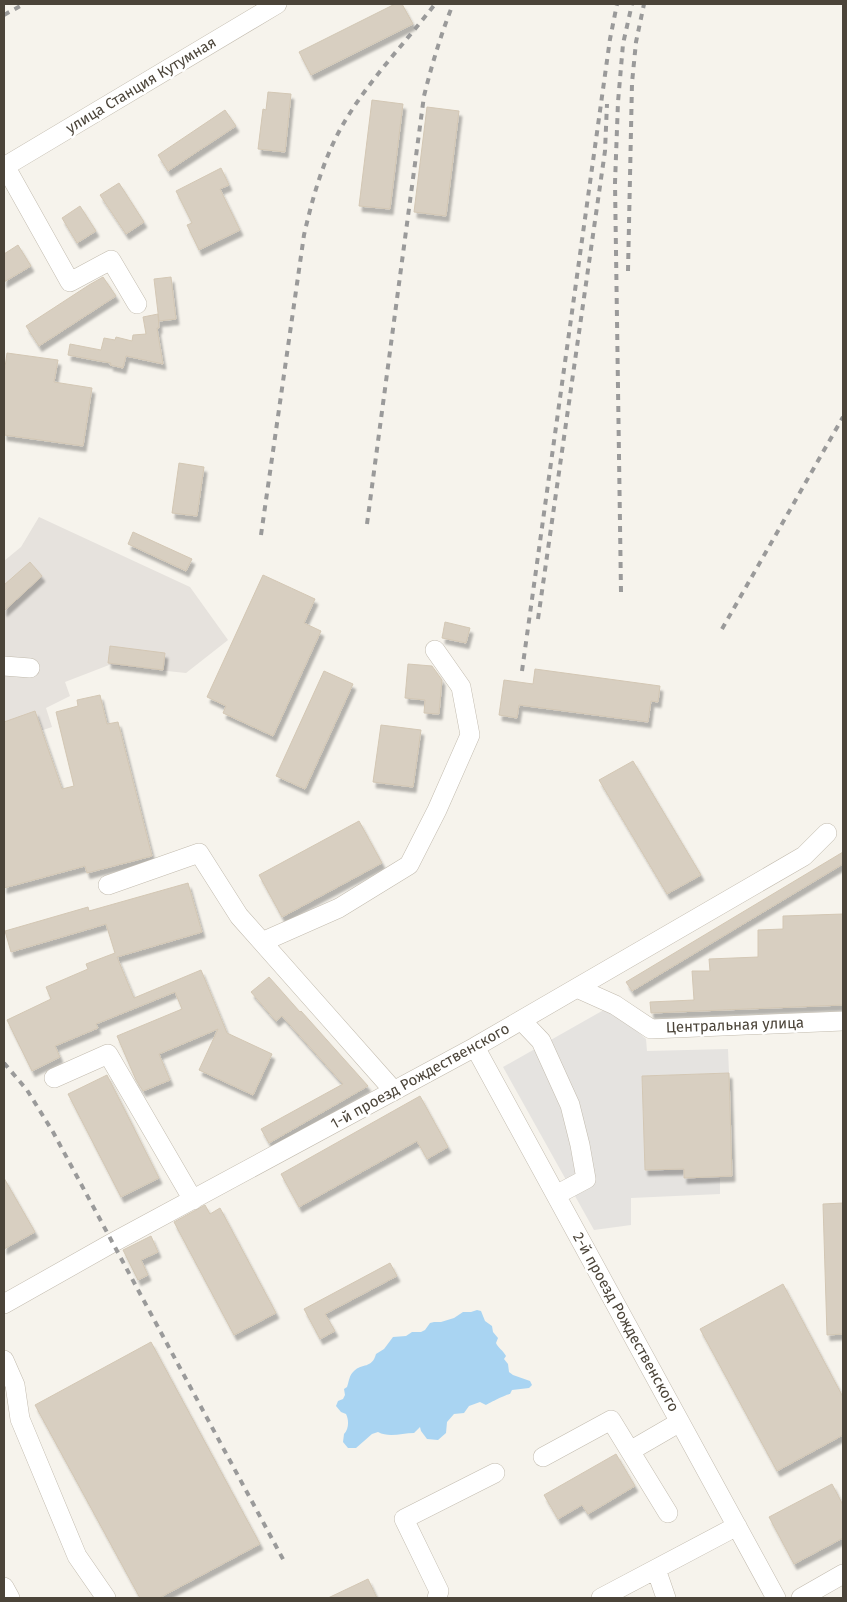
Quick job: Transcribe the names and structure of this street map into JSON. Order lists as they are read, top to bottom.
{
  "streets": {
    "street": [
      "улица Станция Кутумная",
      "Центральная улица",
      "1-й проезд Рождественского",
      "2-й проезд Рождественского"
    ]
  },
  "crossings": [
    ["Центральная улица", "1-й проезд Рождественского"],
    ["1-й проезд Рождественского", "2-й проезд Рождественского"]
  ]
}
